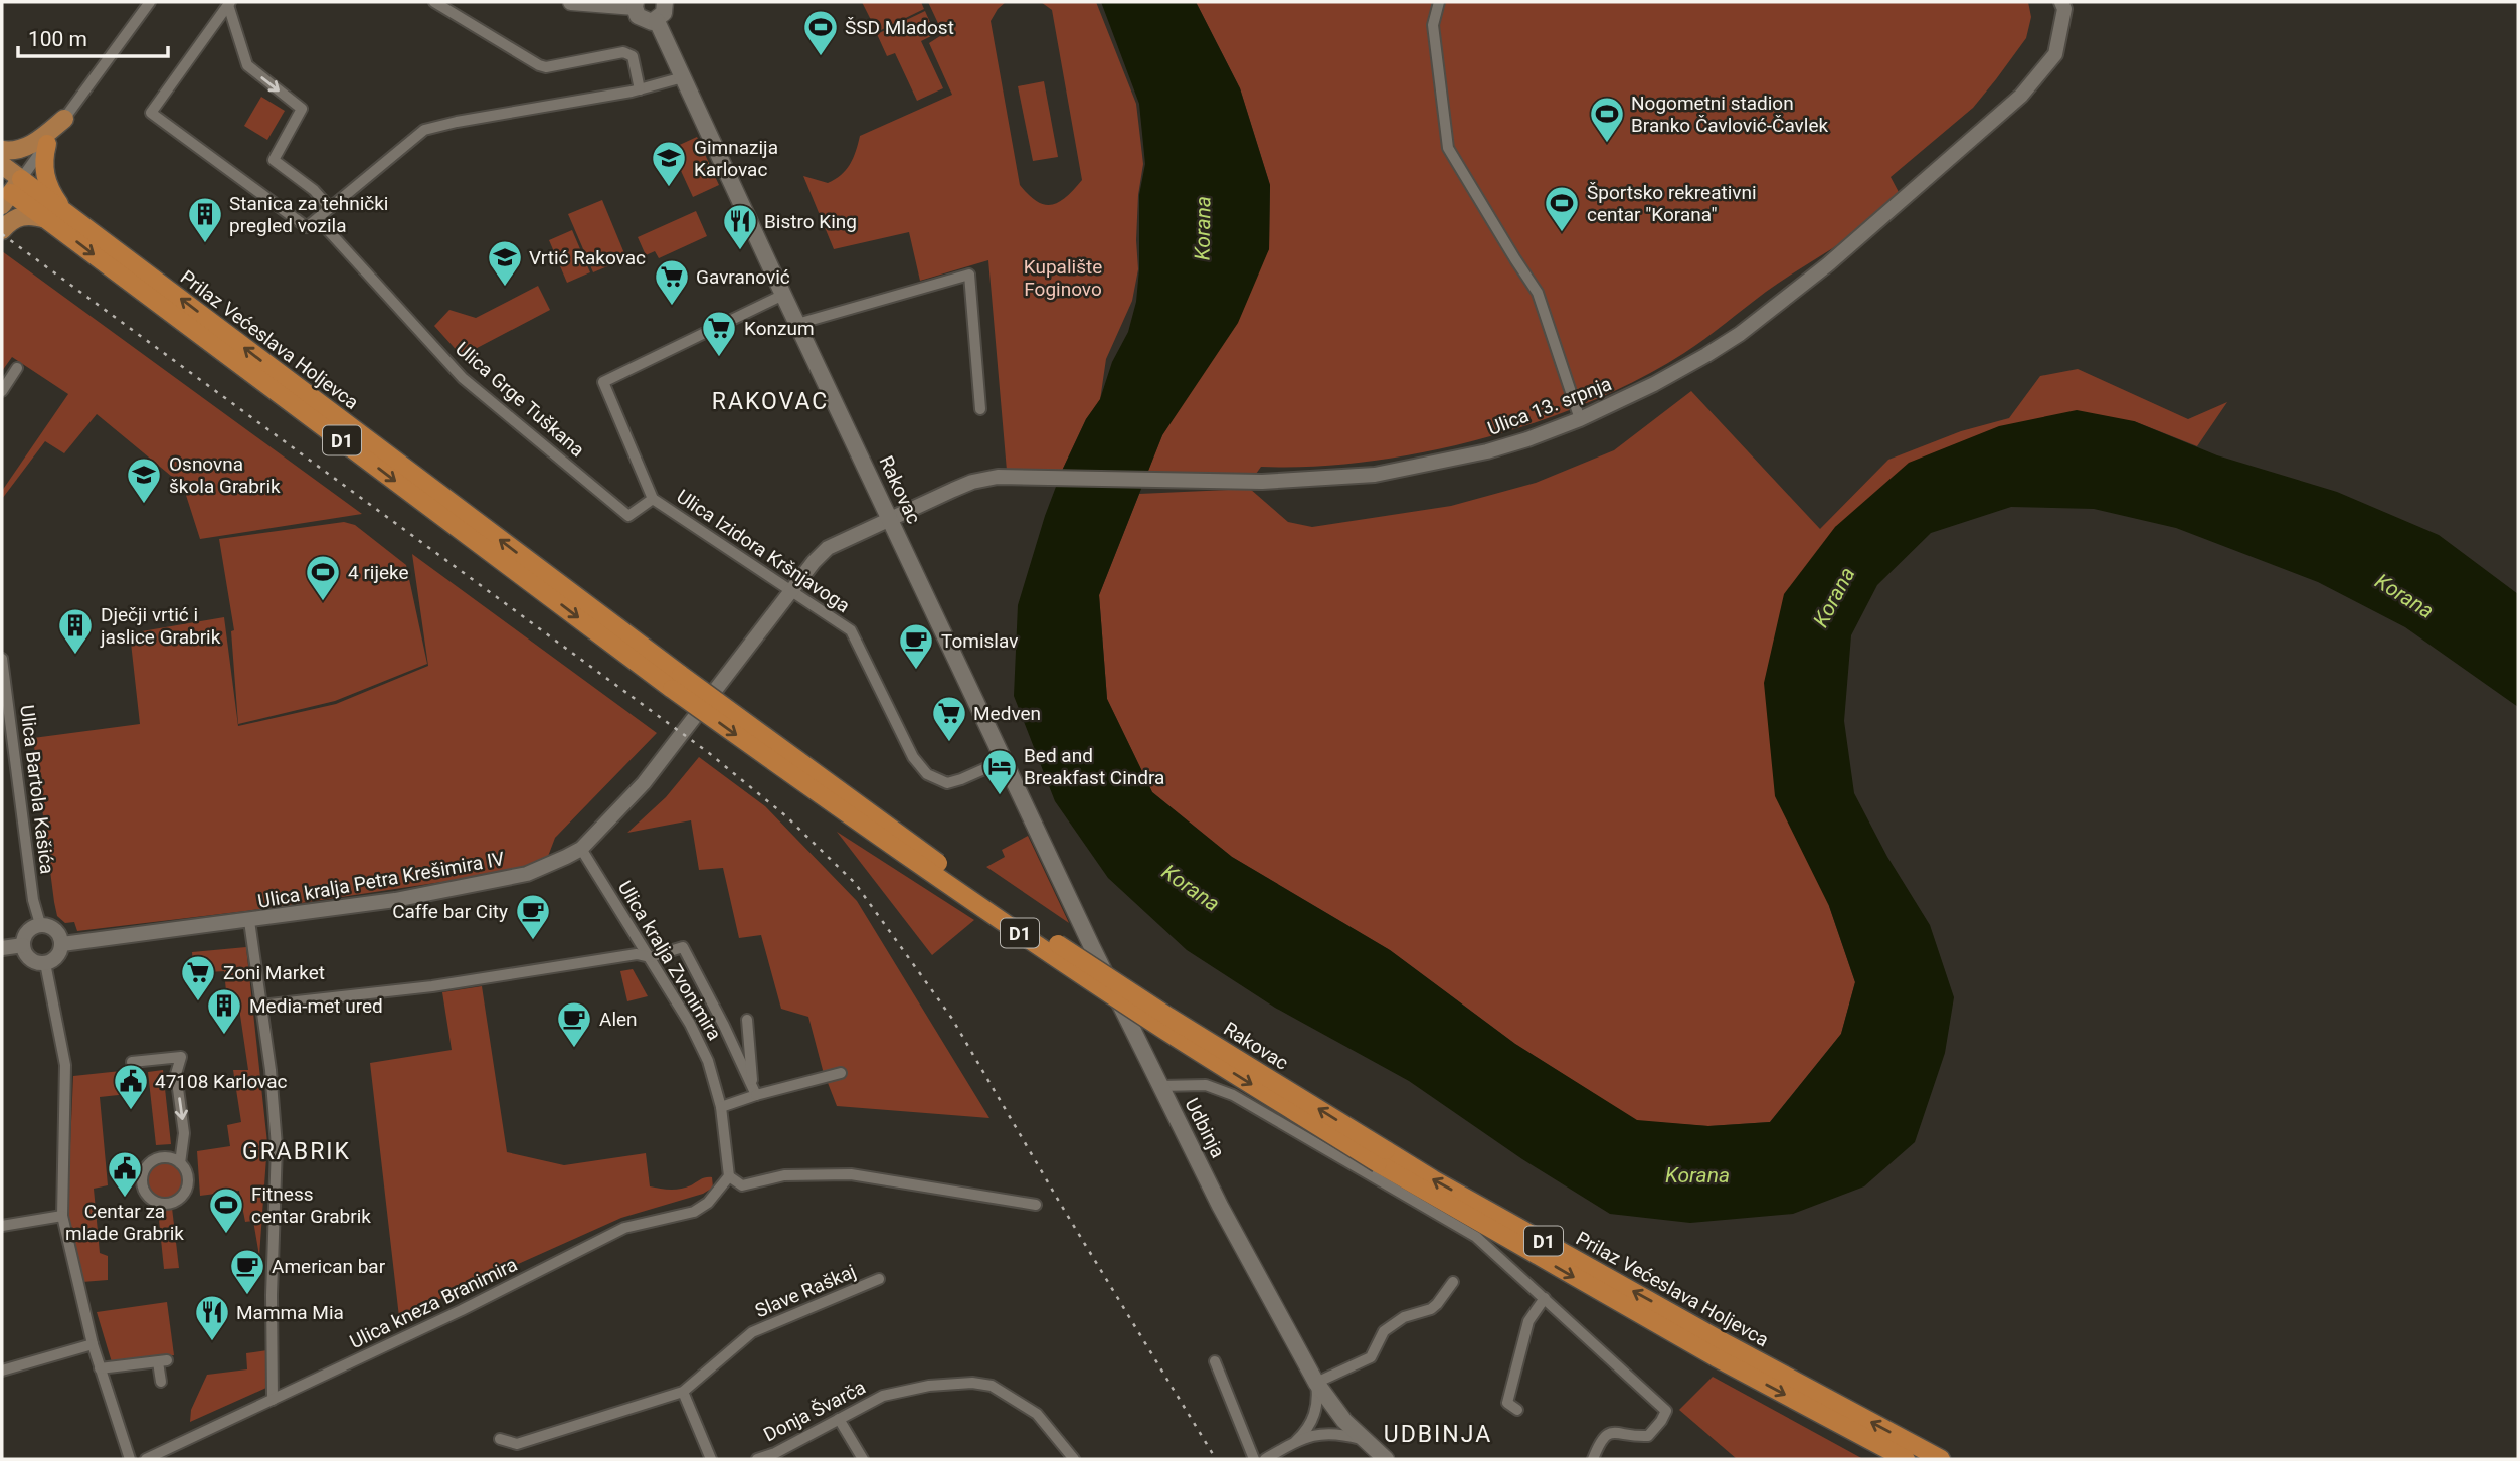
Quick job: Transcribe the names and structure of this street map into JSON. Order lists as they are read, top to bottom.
{
  "streets": {
    "highway": ["Prilaz Većeslava Holjevca", "D1", "Rakovac"],
    "main road": ["Udbinja"],
    "street": [
      "Ulica Grge Tuškana",
      "Ulica 13. srpnja",
      "Ulica Izidora Kršnjavoga",
      "Ulica Bartola Kašića",
      "Ulica kralja Petra Krešimira IV",
      "Ulica kralja Zvonimira",
      "Slave Raškaj",
      "Ulica kneza Branimira",
      "Donja Švarča"
    ]
  },
  "crossings": [
    ["Prilaz Većeslava Holjevca", "Rakovac"],
    ["Ulica Grge Tuškana", "Ulica Izidora Kršnjavoga"],
    ["Ulica 13. srpnja", "Rakovac"],
    ["Ulica 13. srpnja", "Ulica kralja Petra Krešimira IV"],
    ["Rakovac", "Ulica Izidora Kršnjavoga"],
    ["Rakovac", "Ulica kralja Petra Krešimira IV"],
    ["Rakovac", "Udbinja"],
    ["Ulica Izidora Kršnjavoga", "Ulica kralja Petra Krešimira IV"],
    ["Ulica Bartola Kašića", "Ulica kralja Petra Krešimira IV"],
    ["Ulica kralja Petra Krešimira IV", "Ulica kralja Zvonimira"],
    ["Ulica kralja Zvonimira", "Ulica kneza Branimira"]
  ],
  "districts": ["RAKOVAC", "GRABRIK", "UDBINJA"],
  "water": ["Korana"],
  "parks": ["Kupalište Foginovo"],
  "places": {
    "sports": [
      "ŠSD Mladost",
      "Nogometni stadion Branko Čavlović-Čavlek",
      "Športsko rekreativni centar \"Korana\"",
      "4 rijeke",
      "Fitness centar Grabrik"
    ],
    "school or university": ["Gimnazija Karlovac", "Vrtić Rakovac", "Osnovna škola Grabrik"],
    "building": ["Stanica za tehnički pregled vozila", "Dječji vrtić i jaslice Grabrik", "Media-met ured"],
    "restaurant": ["Bistro King", "Mamma Mia"],
    "supermarket": [
      "Gavranović",
      "Konzum",
      "Medven",
      "Zoni Market"
    ],
    "cafe": [
      "Tomislav",
      "Caffe bar City",
      "Alen",
      "American bar"
    ],
    "hotel": ["Bed and Breakfast Cindra"],
    "public building": ["47108 Karlovac", "Centar za mlade Grabrik"]
  },
  "scale_bar": "100 m"
}
